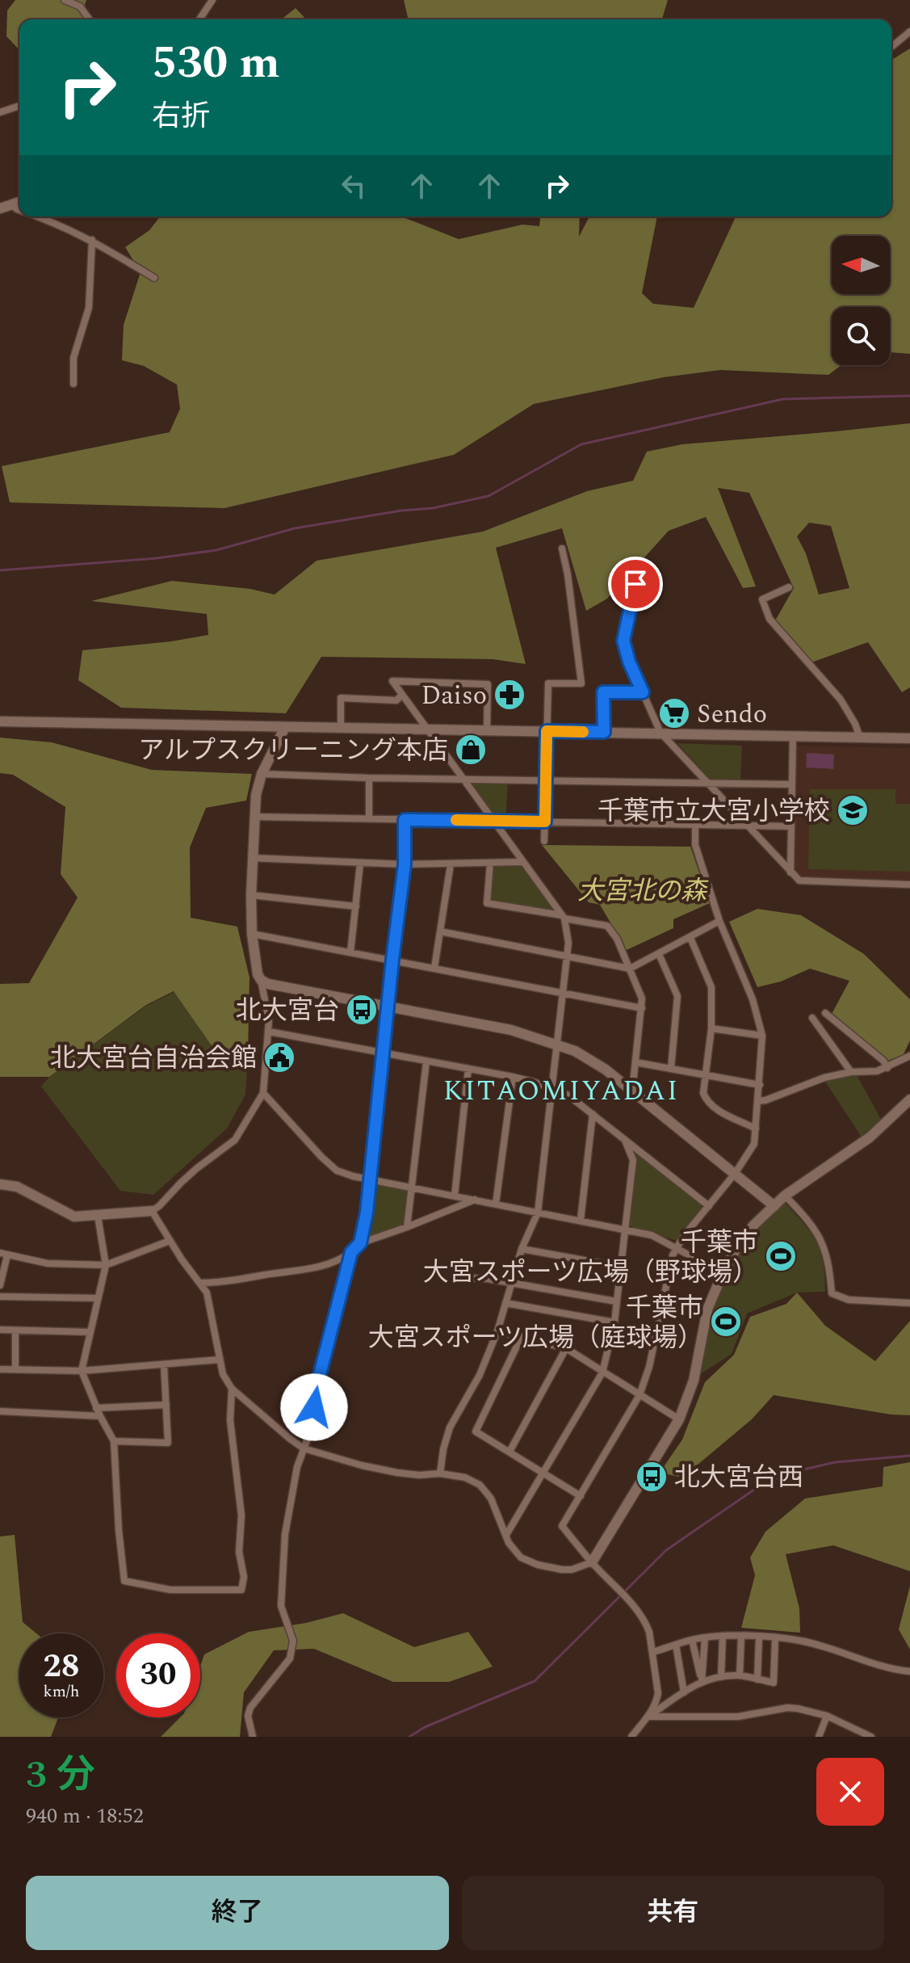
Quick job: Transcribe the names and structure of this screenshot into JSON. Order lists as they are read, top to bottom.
{
  "districts": ["KITAOMIYADAI"],
  "parks": ["大宮北の森"],
  "places": {
    "pharmacy": ["Daiso"],
    "supermarket": ["Sendo"],
    "shop": ["アルプスクリーニング本店"],
    "school or university": ["千葉市立大宮小学校"],
    "bus stop": ["北大宮台", "北大宮台西"],
    "public building": ["北大宮台自治会館"],
    "sports": ["千葉市 大宮スポーツ広場（野球場）", "千葉市 大宮スポーツ広場（庭球場）"]
  },
  "north": "left",
  "page": {
    "turn": ["530 m", "右折"],
    "speed": "28 km/h",
    "limit": "30",
    "heading": ["3 分", "940 m · 18:52"],
    "buttons": ["終了", "共有"]
  }
}
